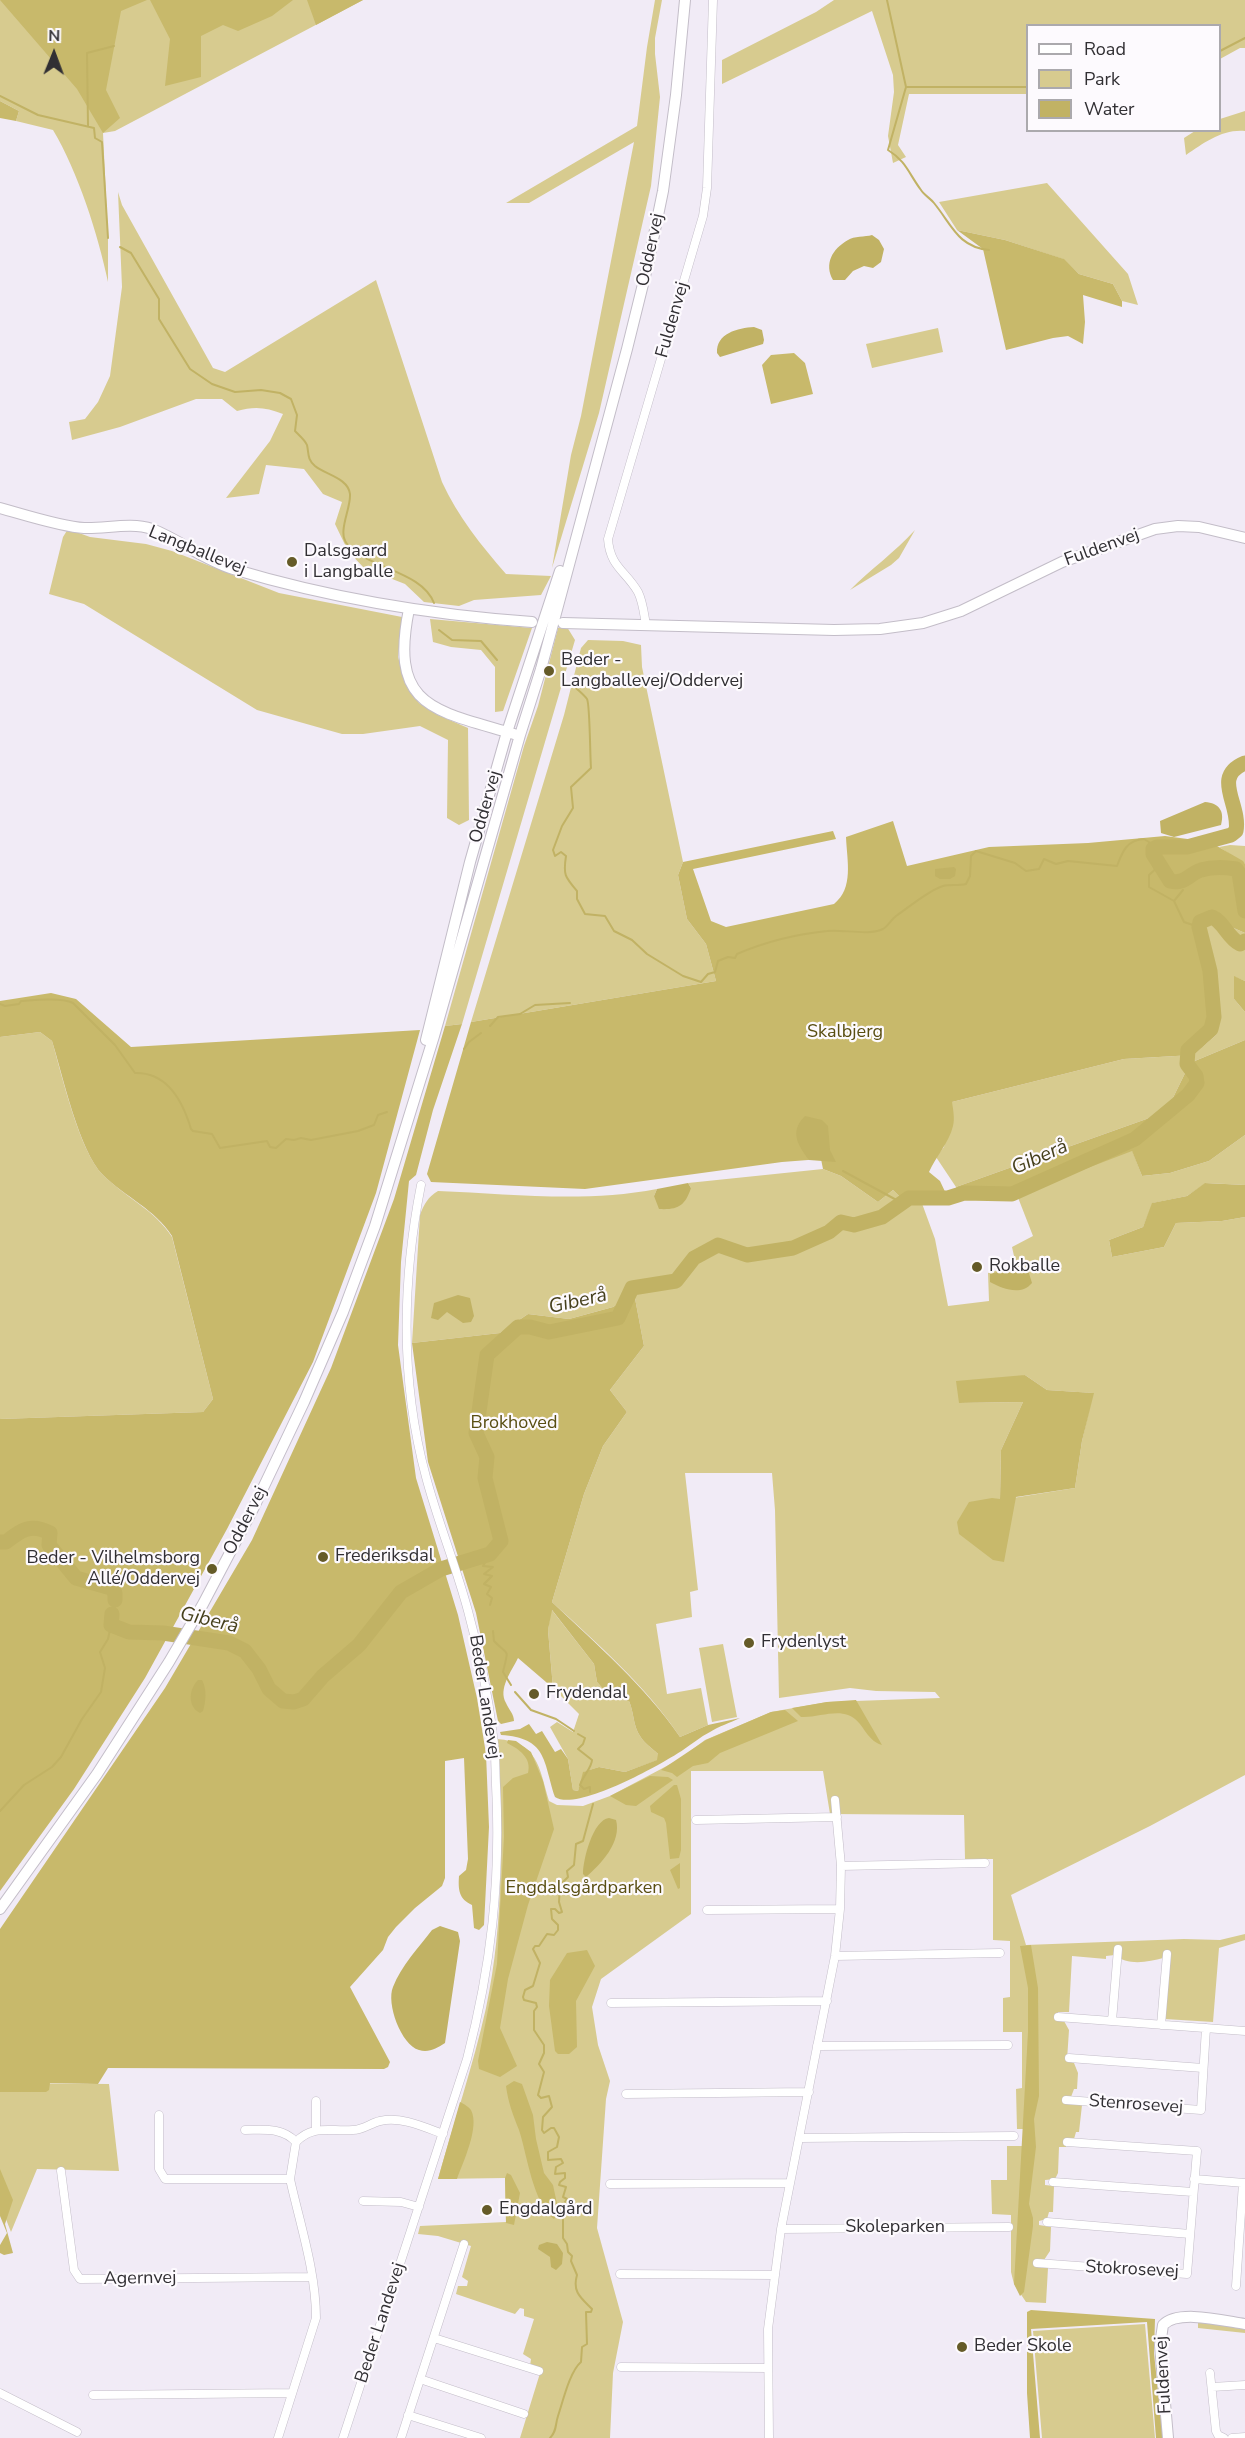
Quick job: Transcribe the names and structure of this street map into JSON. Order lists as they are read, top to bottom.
{
  "streets": {
    "main road": ["Oddervej", "Fuldenvej", "Langballevej"],
    "street": [
      "Beder Landevej",
      "Stenrosevej",
      "Skoleparken",
      "Stokrosevej",
      "Agernvej"
    ]
  },
  "water": ["Giberå"],
  "parks": ["Skalbjerg", "Brokhoved", "Engdalsgårdparken"],
  "places": [
    "Dalsgaard i Langballe",
    "Beder - Langballevej/Oddervej",
    "Rokballe",
    "Frederiksdal",
    "Beder - Vilhelmsborg Allé/Oddervej",
    "Frydenlyst",
    "Frydendal",
    "Engdalgård",
    "Beder Skole"
  ],
  "legend": ["Road", "Park", "Water"],
  "north": "top"
}
